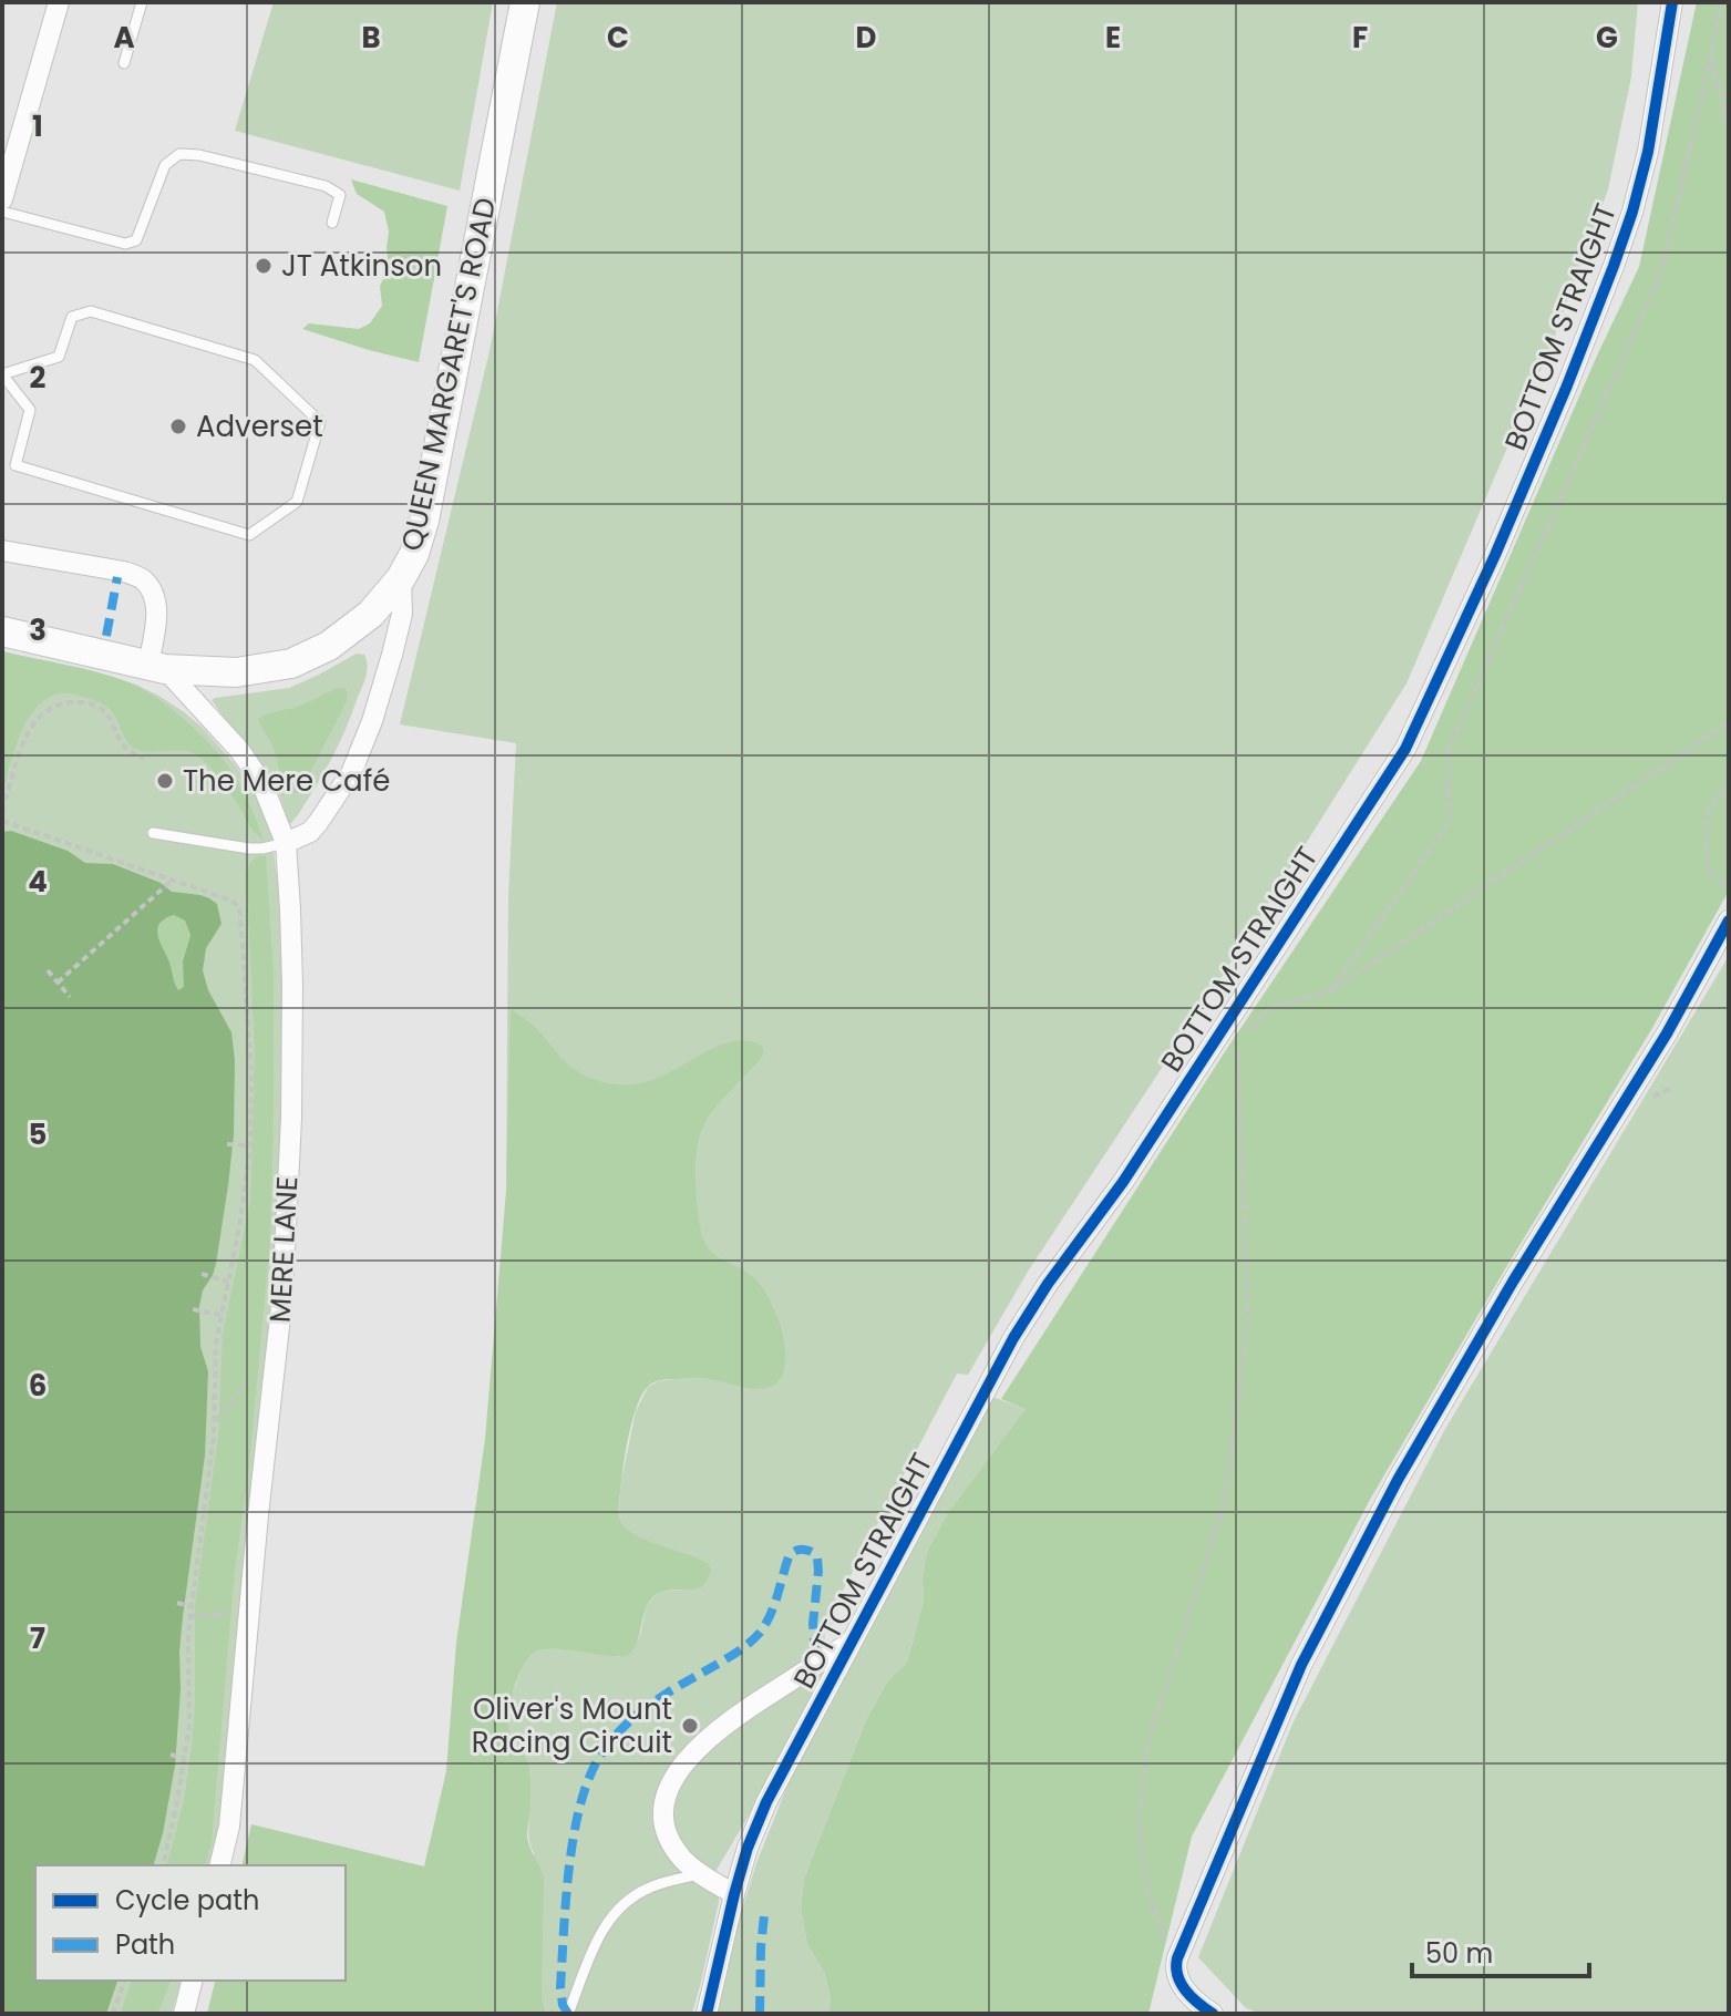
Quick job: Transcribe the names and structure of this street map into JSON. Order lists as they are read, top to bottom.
{
  "streets": {
    "main road": ["QUEEN MARGARET'S ROAD"],
    "street": ["BOTTOM STRAIGHT", "MERE LANE"]
  },
  "crossings": [
    ["QUEEN MARGARET'S ROAD", "MERE LANE"]
  ],
  "places": [
    "JT Atkinson",
    "Adverset",
    "The Mere Café",
    "Oliver's Mount Racing Circuit"
  ],
  "legend": ["Cycle path", "Path"],
  "scale_bar": "50 m",
  "grid": {
    "columns": [
      "A",
      "B",
      "C",
      "D",
      "E",
      "F",
      "G"
    ],
    "rows": [
      "1",
      "2",
      "3",
      "4",
      "5",
      "6",
      "7"
    ]
  }
}
